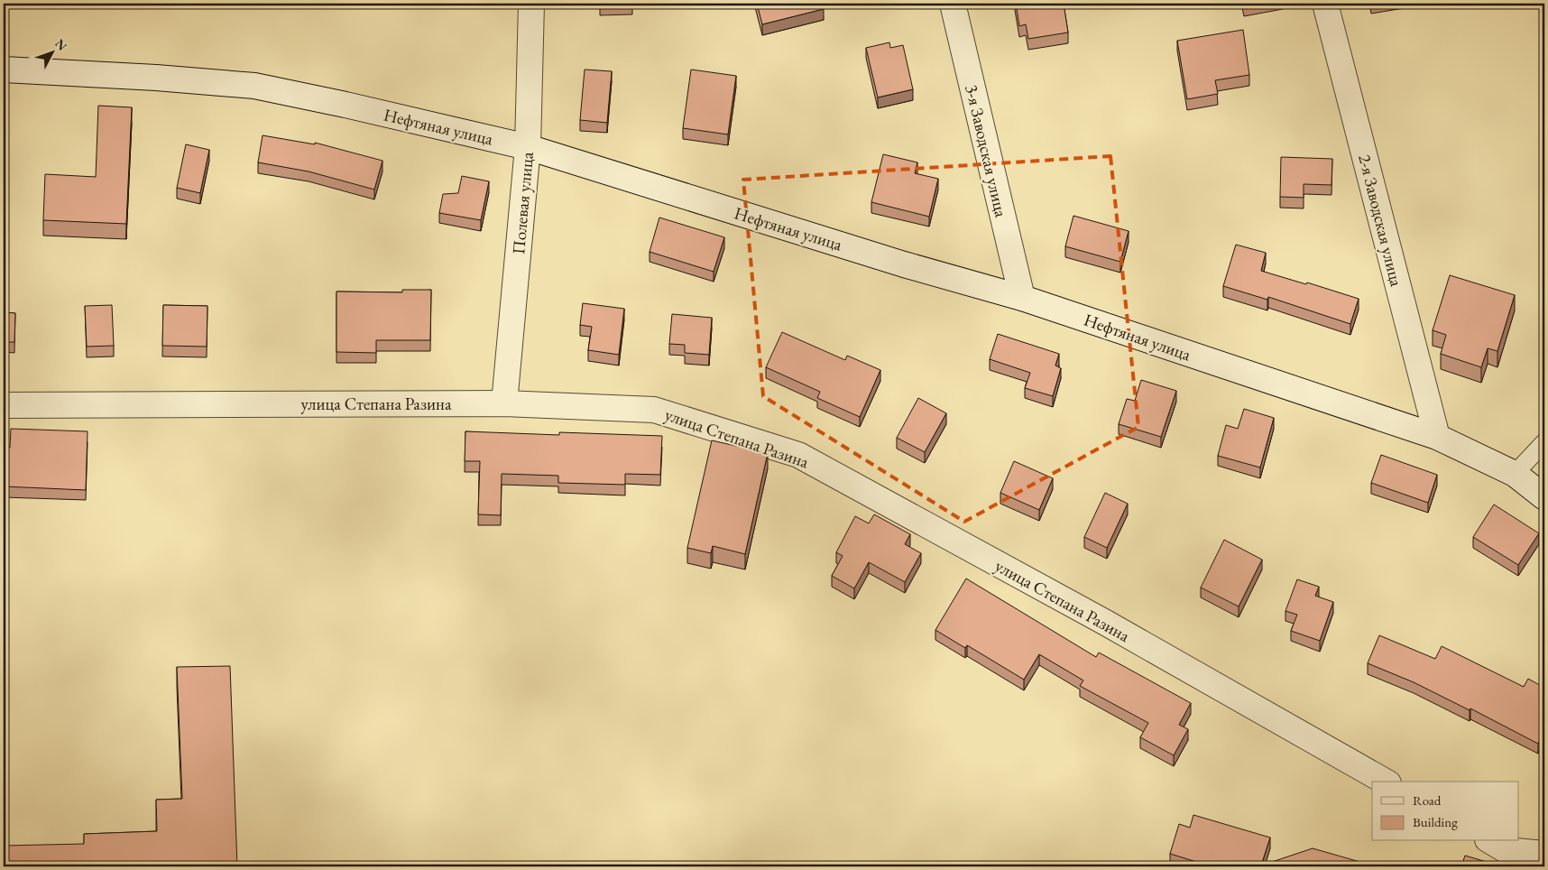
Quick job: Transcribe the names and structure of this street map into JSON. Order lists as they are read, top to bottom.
{
  "streets": {
    "street": [
      "Нефтяная улица",
      "3-я Заводская улица",
      "Полевая улица",
      "2-я Заводская улица",
      "улица Степана Разина"
    ]
  },
  "crossings": [
    ["Нефтяная улица", "3-я Заводская улица"],
    ["Нефтяная улица", "Полевая улица"],
    ["Нефтяная улица", "2-я Заводская улица"],
    ["Полевая улица", "улица Степана Разина"]
  ],
  "legend": ["Road", "Building"],
  "north": "top right"
}
